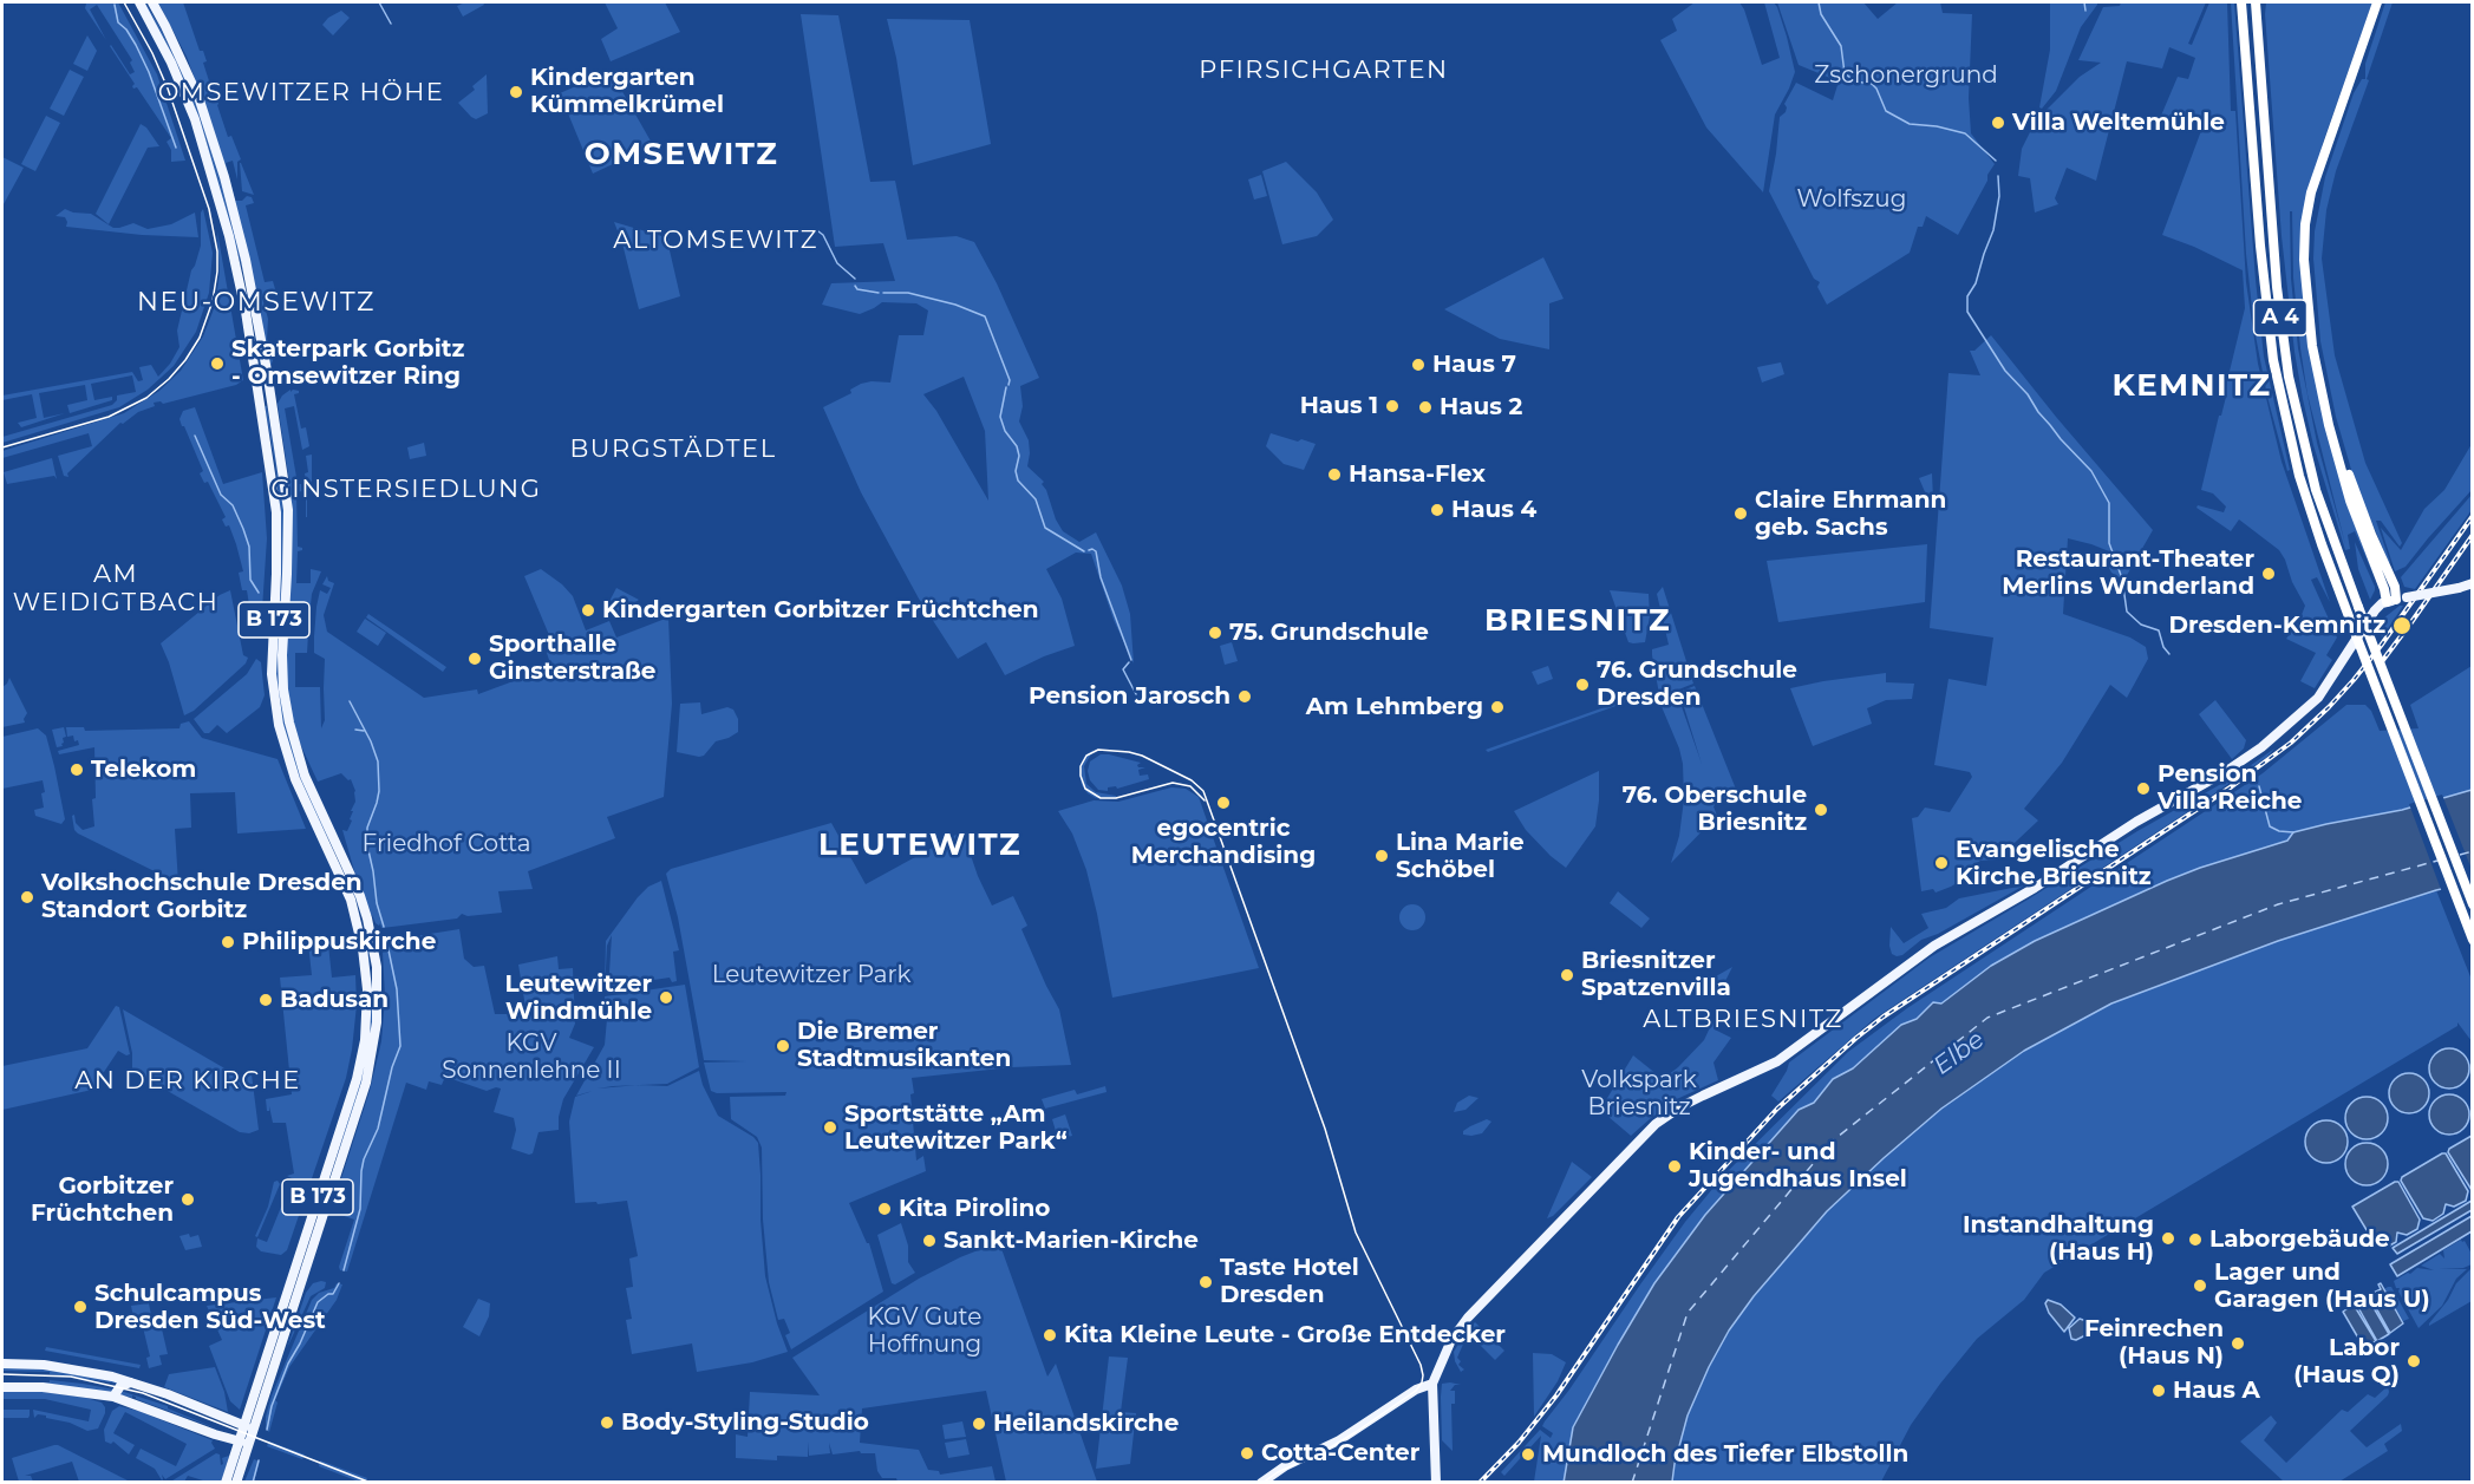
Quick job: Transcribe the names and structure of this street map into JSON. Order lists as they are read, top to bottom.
{
  "streets": {
    "highway": ["A 4"],
    "main road": ["B 173"]
  },
  "districts": [
    "PFIRSICHGARTEN",
    "OMSEWITZER HÖHE",
    "OMSEWITZ",
    "ALTOMSEWITZ",
    "NEU-OMSEWITZ",
    "KEMNITZ",
    "BURGSTÄDTEL",
    "GINSTERSIEDLUNG",
    "AM WEIDIGTBACH",
    "BRIESNITZ",
    "LEUTEWITZ",
    "ALTBRIESNITZ",
    "AN DER KIRCHE"
  ],
  "water": ["Elbe"],
  "parks": [
    "Zschonergrund",
    "Wolfszug",
    "Friedhof Cotta",
    "Leutewitzer Park",
    "KGV Sonnenlehne II",
    "Volkspark Briesnitz",
    "KGV Gute Hoffnung"
  ],
  "places": [
    "Kindergarten Kümmelkrümel",
    "Villa Weltemühle",
    "Skaterpark Gorbitz - Omsewitzer Ring",
    "Haus 7",
    "Haus 1",
    "Haus 2",
    "Hansa-Flex",
    "Haus 4",
    "Claire Ehrmann geb. Sachs",
    "Restaurant-Theater Merlins Wunderland",
    "Kindergarten Gorbitzer Früchtchen",
    "Dresden-Kemnitz",
    "75. Grundschule",
    "Sporthalle Ginsterstraße",
    "76. Grundschule Dresden",
    "Pension Jarosch",
    "Am Lehmberg",
    "Telekom",
    "Pension Villa Reiche",
    "egocentric Merchandising",
    "76. Oberschule Briesnitz",
    "Lina Marie Schöbel",
    "Evangelische Kirche Briesnitz",
    "Volkshochschule Dresden Standort Gorbitz",
    "Philippuskirche",
    "Briesnitzer Spatzenvilla",
    "Leutewitzer Windmühle",
    "Badusan",
    "Die Bremer Stadtmusikanten",
    "Sportstätte „Am Leutewitzer Park“",
    "Kinder- und Jugendhaus Insel",
    "Gorbitzer Früchtchen",
    "Kita Pirolino",
    "Instandhaltung (Haus H)",
    "Laborgebäude",
    "Sankt-Marien-Kirche",
    "Taste Hotel Dresden",
    "Lager und Garagen (Haus U)",
    "Schulcampus Dresden Süd-West",
    "Kita Kleine Leute - Große Entdecker",
    "Feinrechen (Haus N)",
    "Labor (Haus Q)",
    "Haus A",
    "Body-Styling-Studio",
    "Heilandskirche",
    "Cotta-Center",
    "Mundloch des Tiefer Elbstolln"
  ]
}
